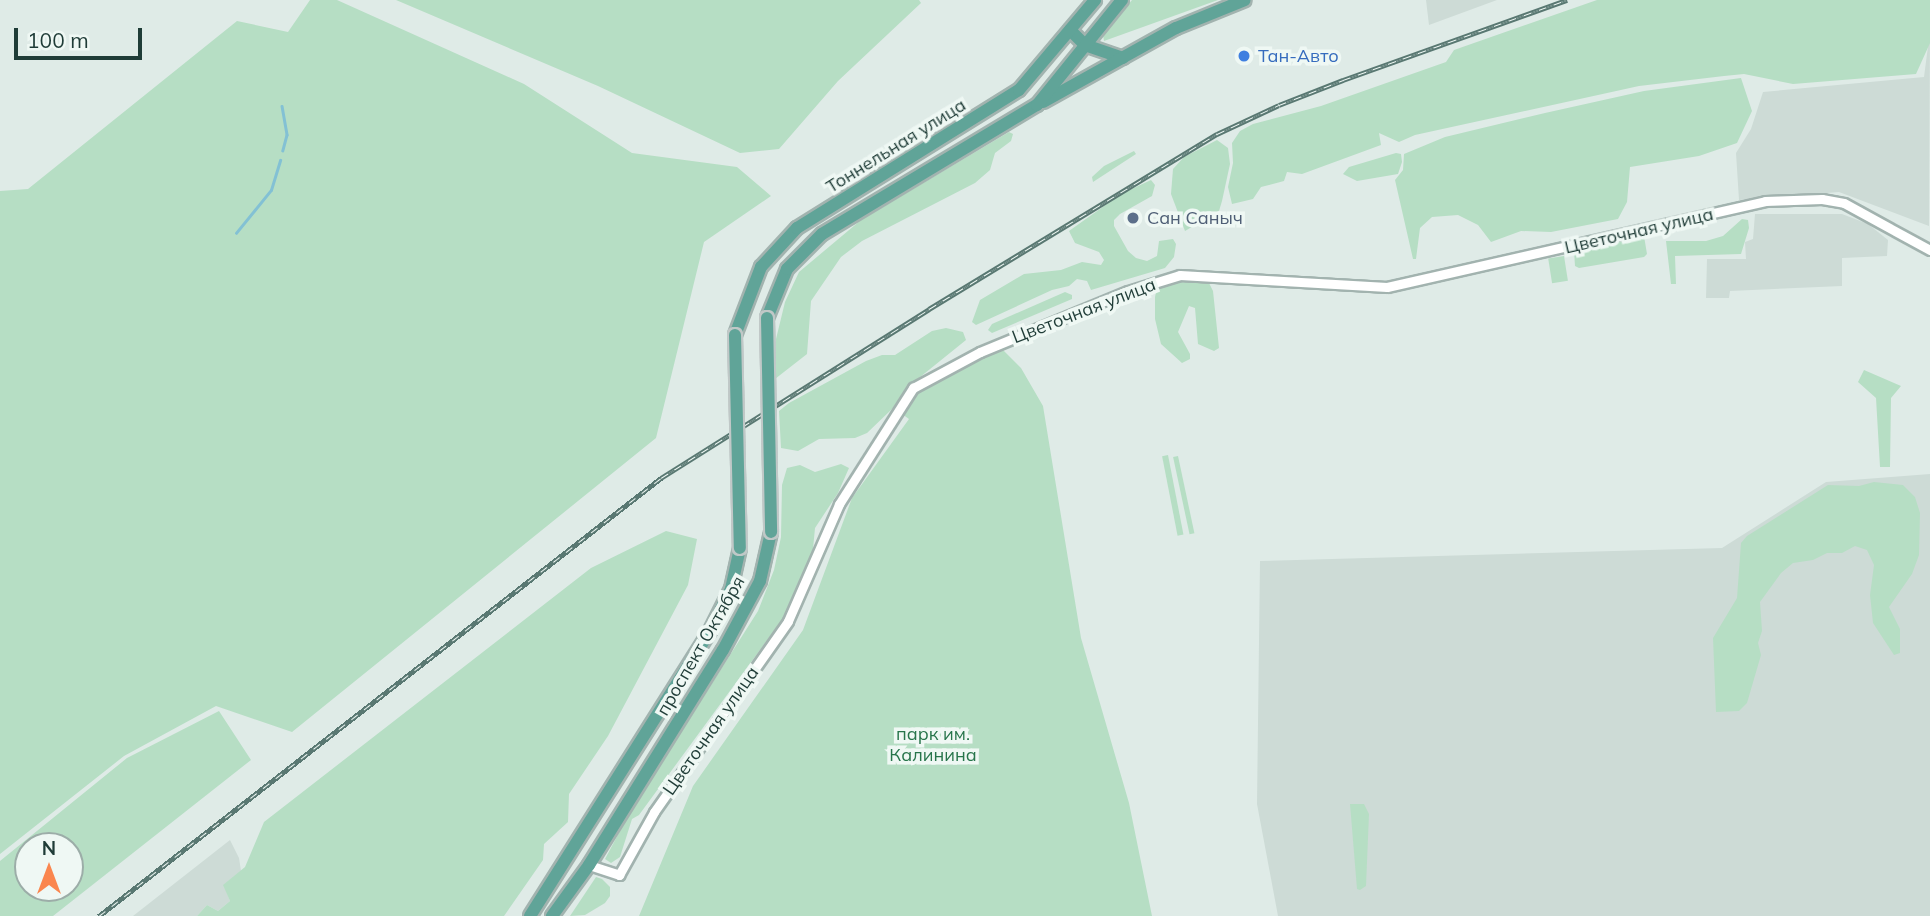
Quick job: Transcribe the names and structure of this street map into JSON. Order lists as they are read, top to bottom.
{
  "streets": {
    "main road": ["Тоннельная улица", "проспект Октября"],
    "street": ["Цветочная улица"]
  },
  "crossings": [
    ["Тоннельная улица", "проспект Октября"],
    ["Цветочная улица", "проспект Октября"]
  ],
  "parks": ["парк им. Калинина"],
  "places": ["Тан-Авто", "Сан Саныч"],
  "scale_bar": "100 m",
  "north": "top"
}
